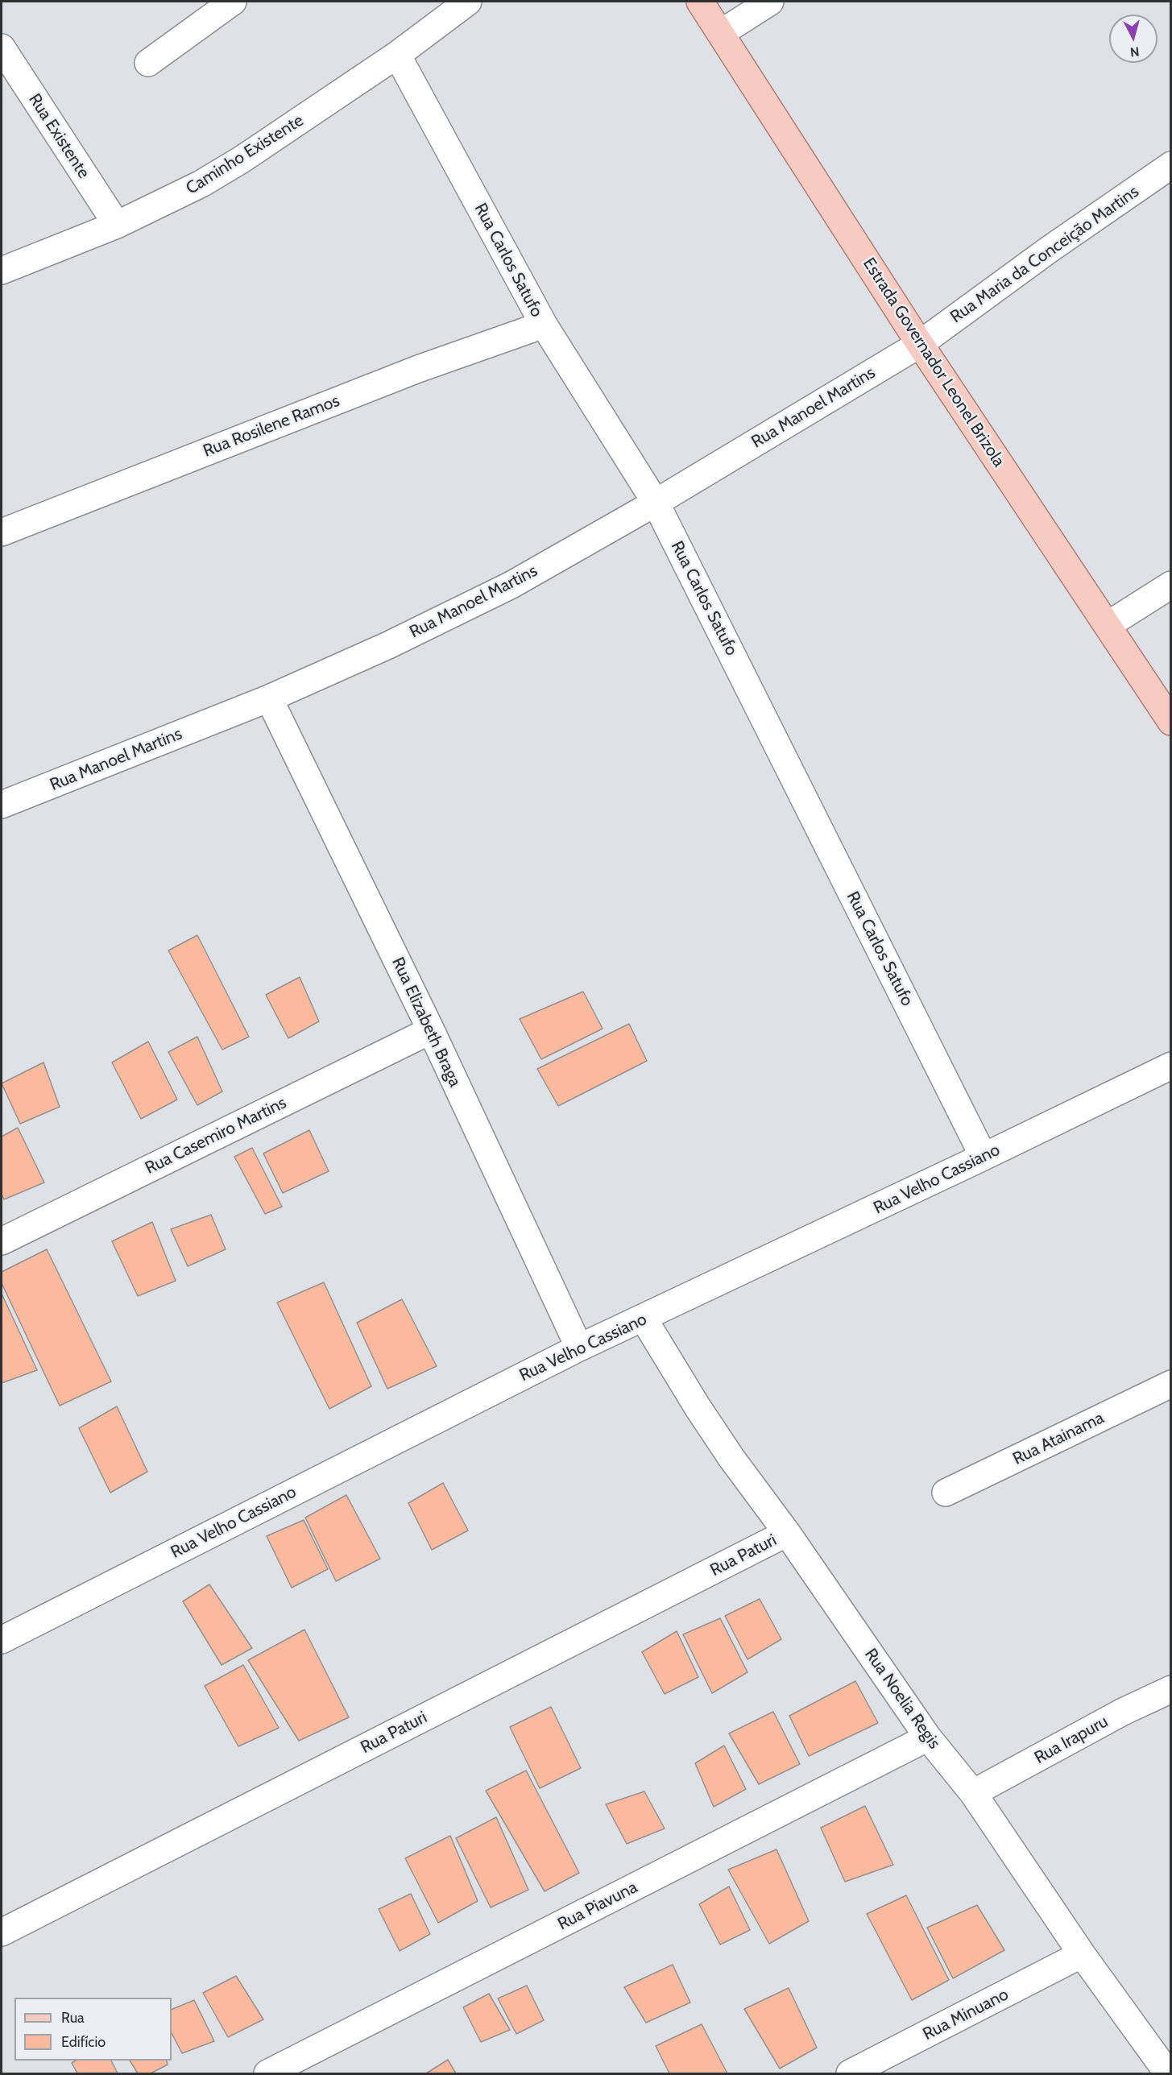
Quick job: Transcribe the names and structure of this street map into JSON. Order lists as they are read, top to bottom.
{
  "streets": {
    "main road": ["Estrada Governador Leonel Brizola"],
    "street": [
      "Rua Existente",
      "Caminho Existente",
      "Rua Maria da Conceição Martins",
      "Rua Carlos Satufo",
      "Rua Manoel Martins",
      "Rua Rosilene Ramos",
      "Rua Elizabeth Braga",
      "Rua Casemiro Martins",
      "Rua Velho Cassiano",
      "Rua Atainama",
      "Rua Paturi",
      "Rua Noelia Regis",
      "Rua Irapuru",
      "Rua Piavuna",
      "Rua Minuano"
    ]
  },
  "crossings": [
    ["Rua Existente", "Caminho Existente"],
    ["Caminho Existente", "Rua Carlos Satufo"],
    ["Rua Maria da Conceição Martins", "Estrada Governador Leonel Brizola"],
    ["Rua Maria da Conceição Martins", "Rua Manoel Martins"],
    ["Rua Carlos Satufo", "Rua Manoel Martins"],
    ["Rua Carlos Satufo", "Rua Rosilene Ramos"],
    ["Rua Carlos Satufo", "Rua Velho Cassiano"],
    ["Estrada Governador Leonel Brizola", "Rua Manoel Martins"],
    ["Rua Manoel Martins", "Rua Elizabeth Braga"],
    ["Rua Elizabeth Braga", "Rua Casemiro Martins"],
    ["Rua Elizabeth Braga", "Rua Velho Cassiano"],
    ["Rua Velho Cassiano", "Rua Noelia Regis"],
    ["Rua Paturi", "Rua Noelia Regis"],
    ["Rua Noelia Regis", "Rua Irapuru"],
    ["Rua Noelia Regis", "Rua Piavuna"],
    ["Rua Noelia Regis", "Rua Minuano"]
  ],
  "legend": ["Rua", "Edifício"],
  "north": "bottom"
}
